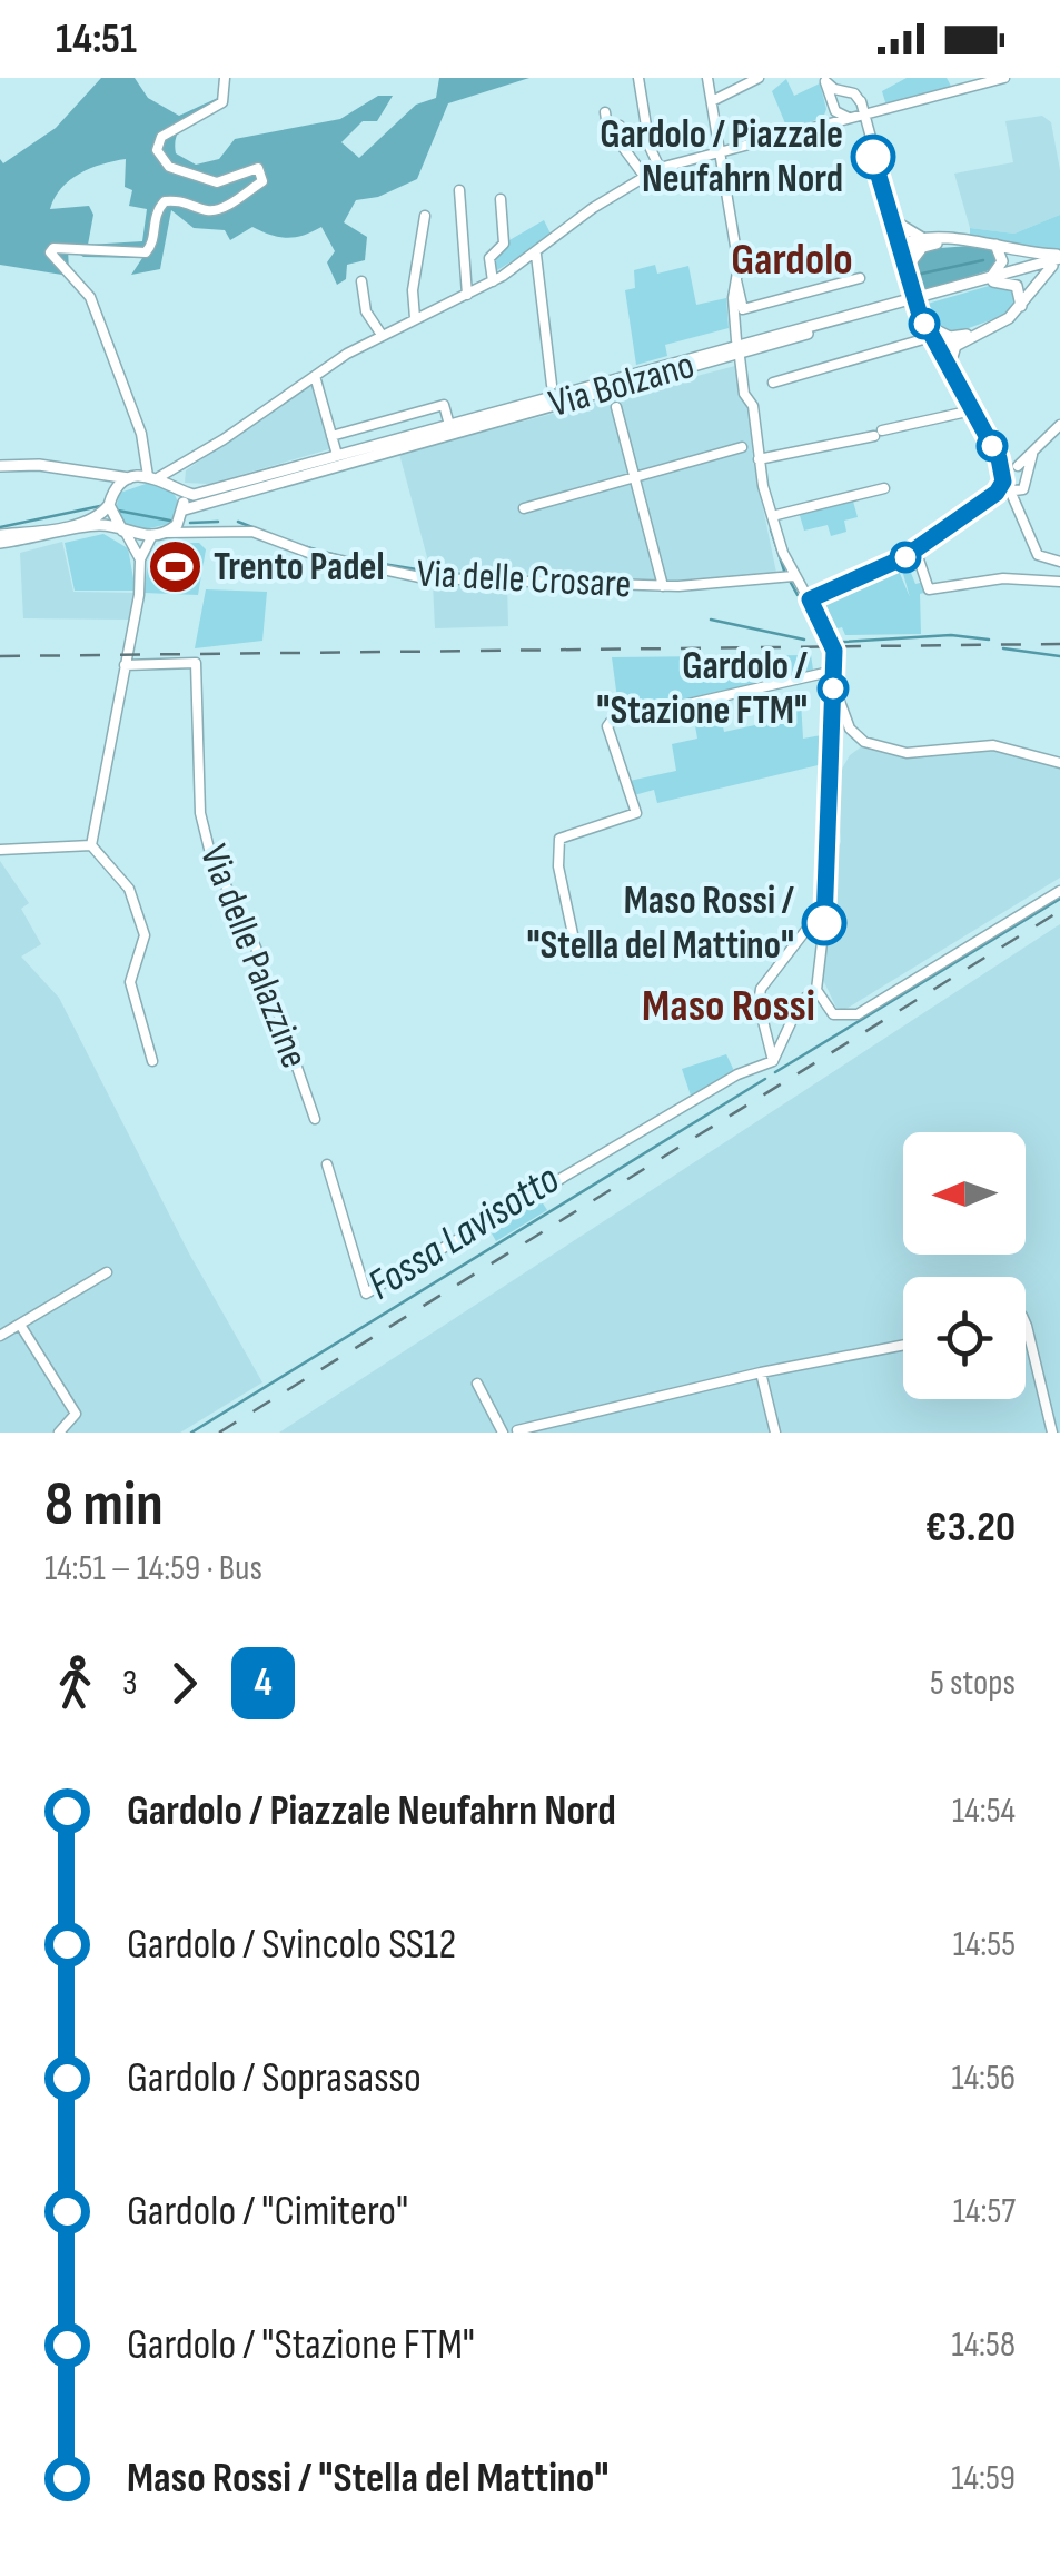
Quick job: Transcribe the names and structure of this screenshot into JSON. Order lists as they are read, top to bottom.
{
  "streets": {
    "main road": ["Via Bolzano"],
    "street": ["Via delle Crosare", "Via delle Palazzine"]
  },
  "crossings": [
    ["Via Bolzano", "Via delle Crosare"]
  ],
  "districts": ["Gardolo", "Maso Rossi"],
  "water": ["Fossa Lavisotto"],
  "places": {
    "other": ["Gardolo / Piazzale Neufahrn Nord", "Gardolo / \"Stazione FTM\"", "Maso Rossi / \"Stella del Mattino\""],
    "sports": ["Trento Padel"]
  },
  "lines": ["bus line 4"],
  "north": "left",
  "page": {
    "status": "14:51",
    "heading": ["8 min", "14:51 – 14:59 · Bus", "€3.20"],
    "legs": ["3", "4", "5 stops"],
    "list": [
      {
        "name": "Gardolo / Piazzale Neufahrn Nord",
        "value": "14:54"
      },
      {
        "name": "Gardolo / Svincolo SS12",
        "value": "14:55"
      },
      {
        "name": "Gardolo / Soprasasso",
        "value": "14:56"
      },
      {
        "name": "Gardolo / \"Cimitero\"",
        "value": "14:57"
      },
      {
        "name": "Gardolo / \"Stazione FTM\"",
        "value": "14:58"
      },
      {
        "name": "Maso Rossi / \"Stella del Mattino\"",
        "value": "14:59"
      }
    ]
  }
}
